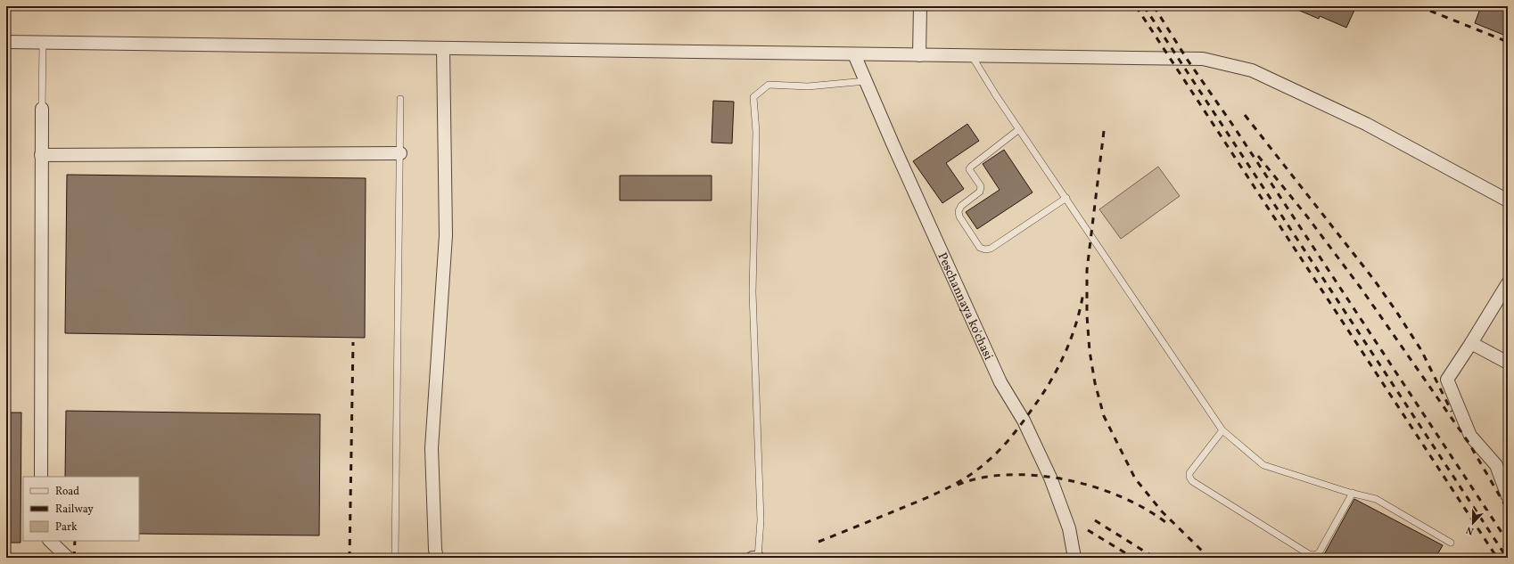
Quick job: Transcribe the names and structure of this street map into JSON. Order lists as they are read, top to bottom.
{
  "streets": {
    "street": ["Peschannaya ko'chasi"]
  },
  "legend": ["Road", "Railway", "Park"],
  "north": "bottom"
}
